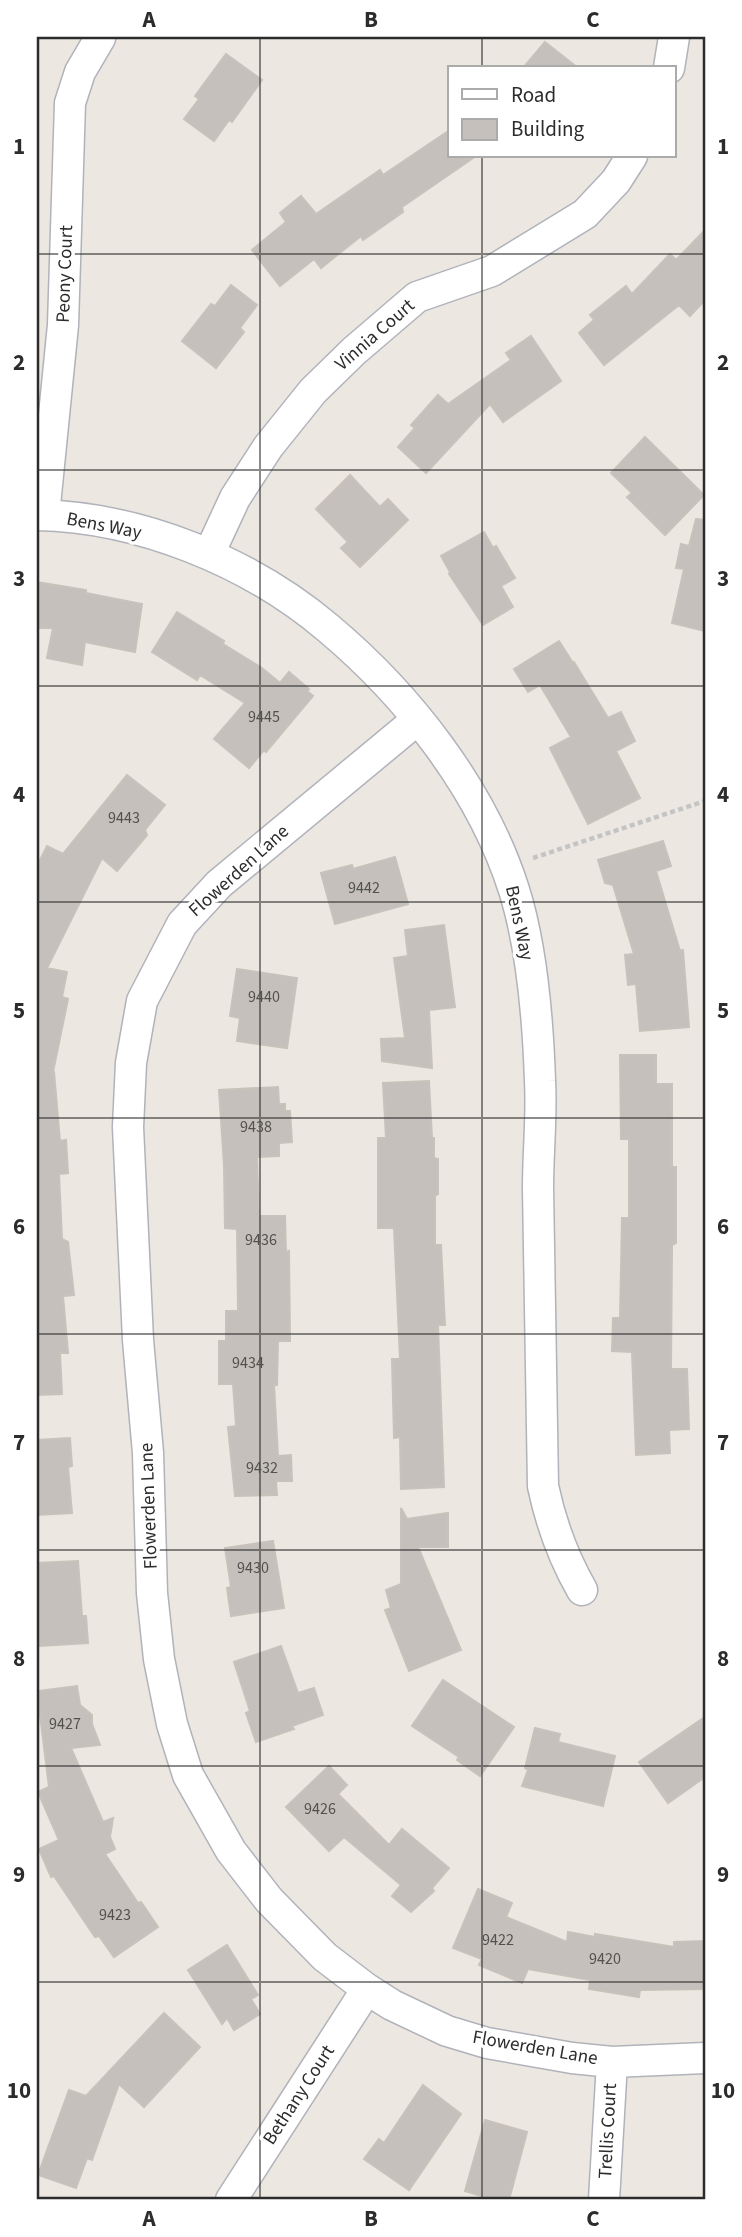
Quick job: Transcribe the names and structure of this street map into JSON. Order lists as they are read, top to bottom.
{
  "streets": {
    "street": [
      "Peony Court",
      "Vinnia Court",
      "Bens Way",
      "Flowerden Lane",
      "Bethany Court",
      "Trellis Court"
    ]
  },
  "crossings": [
    ["Peony Court", "Bens Way"],
    ["Vinnia Court", "Bens Way"],
    ["Bens Way", "Flowerden Lane"],
    ["Flowerden Lane", "Bethany Court"],
    ["Flowerden Lane", "Trellis Court"]
  ],
  "house_numbers": [
    "9445",
    "9443",
    "9442",
    "9440",
    "9438",
    "9436",
    "9434",
    "9432",
    "9430",
    "9427",
    "9426",
    "9423",
    "9422",
    "9420"
  ],
  "legend": ["Road", "Building"],
  "grid": {
    "columns": ["A", "B", "C"],
    "rows": [
      "1",
      "2",
      "3",
      "4",
      "5",
      "6",
      "7",
      "8",
      "9",
      "10"
    ]
  }
}
